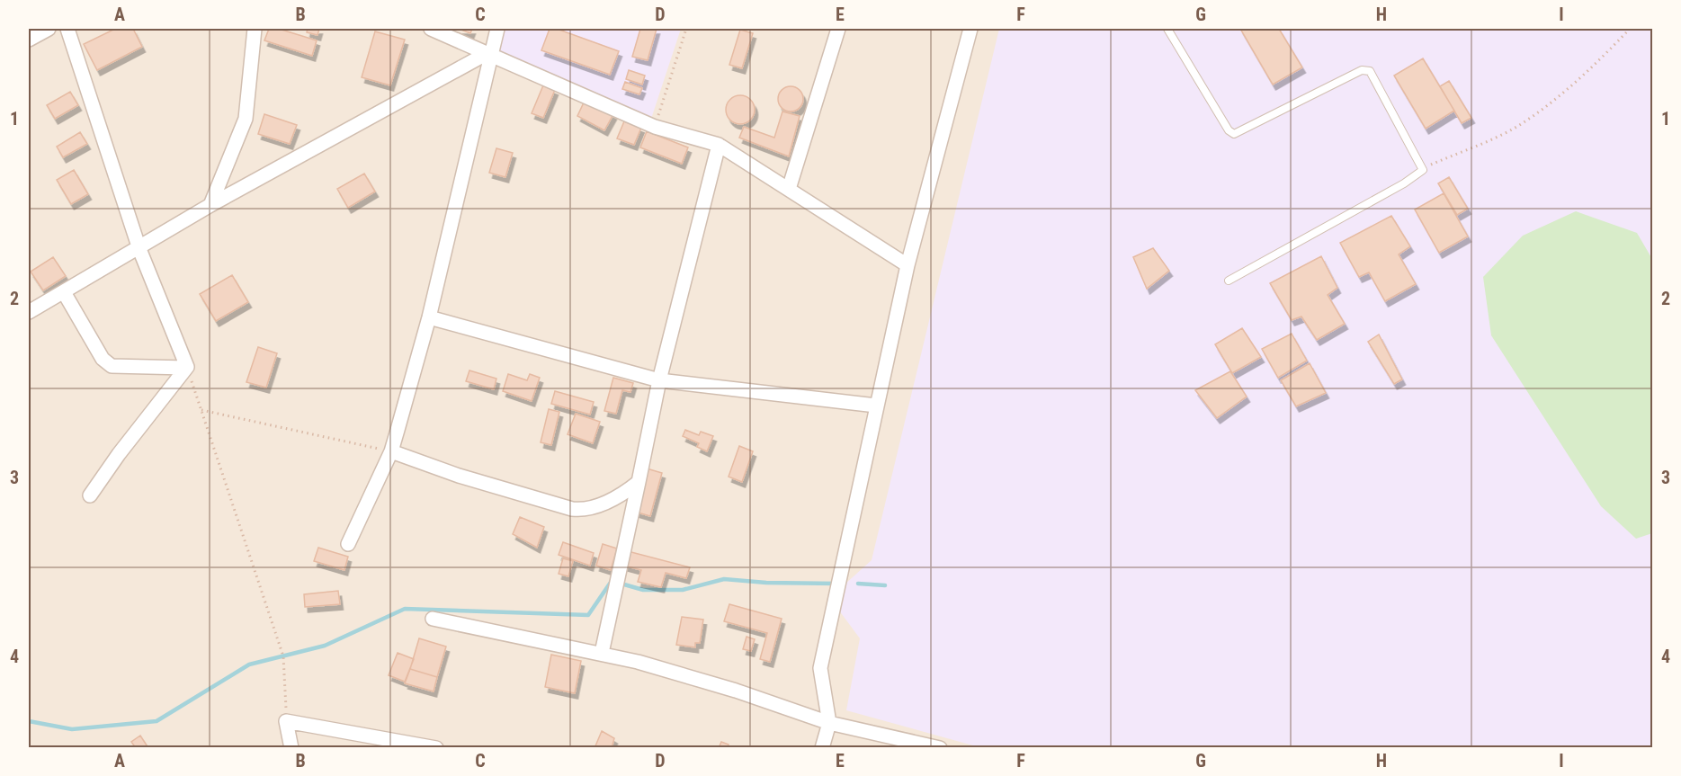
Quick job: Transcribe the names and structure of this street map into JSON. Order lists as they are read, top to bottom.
{
  "grid": {
    "columns": [
      "A",
      "B",
      "C",
      "D",
      "E",
      "F",
      "G",
      "H",
      "I"
    ],
    "rows": [
      "1",
      "2",
      "3",
      "4"
    ]
  }
}
